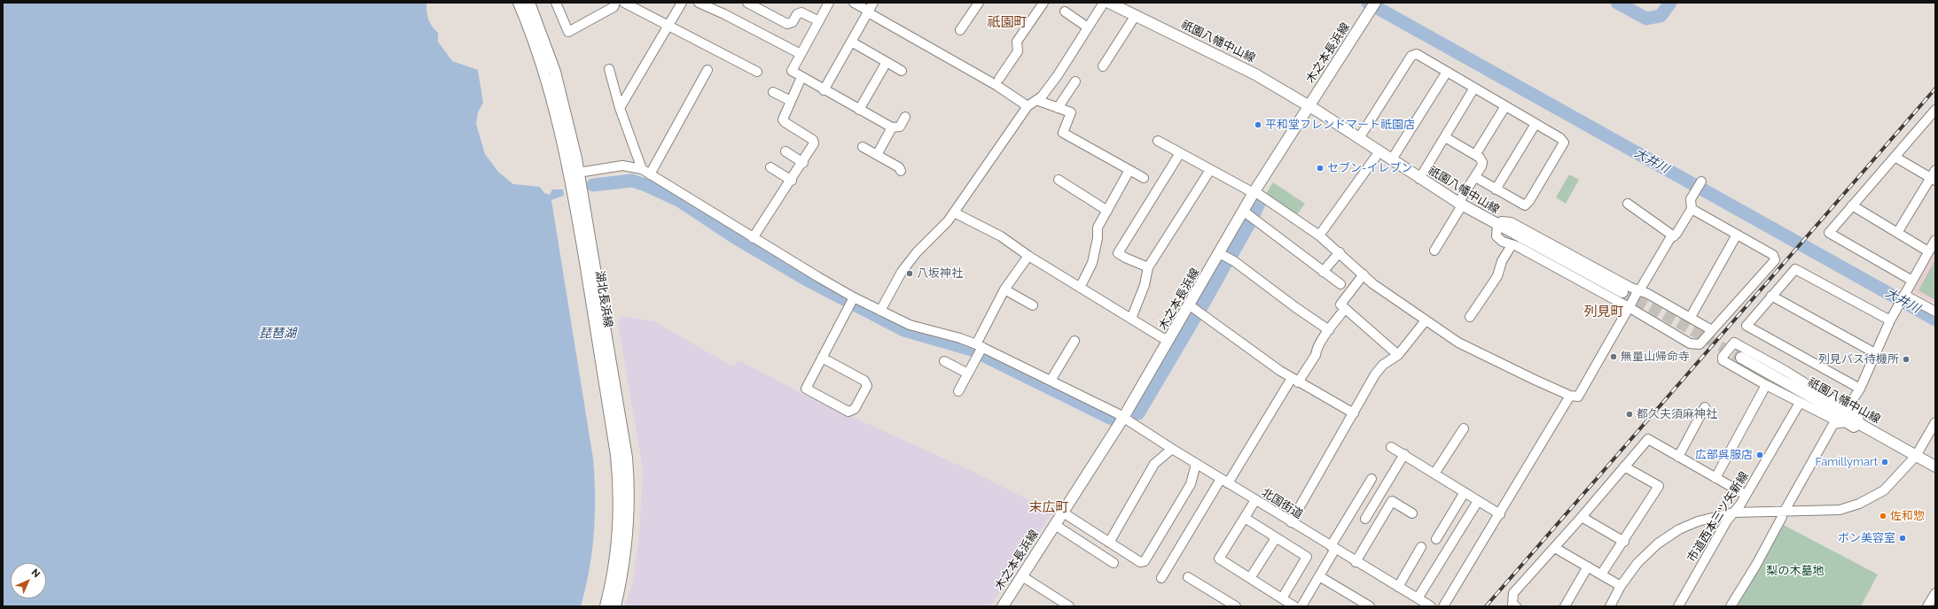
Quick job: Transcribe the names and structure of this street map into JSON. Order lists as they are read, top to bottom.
{
  "streets": {
    "main road": ["祇園八幡中山線", "木之本長浜線", "湖北長浜線"],
    "street": ["北国街道", "市道西本三ツ矢新線"]
  },
  "crossings": [
    ["祇園八幡中山線", "木之本長浜線"],
    ["木之本長浜線", "北国街道"]
  ],
  "districts": ["祇園町", "列見町", "末広町"],
  "water": ["大井川", "琵琶湖"],
  "parks": ["梨の木墓地"],
  "places": [
    "平和堂フレンドマート祇園店",
    "セブン-イレブン",
    "八坂神社",
    "無量山帰命寺",
    "列見バス待機所",
    "都久夫須麻神社",
    "広部呉服店",
    "Famillymart",
    "佐和惣",
    "ボン美容室"
  ],
  "north": "top right"
}
